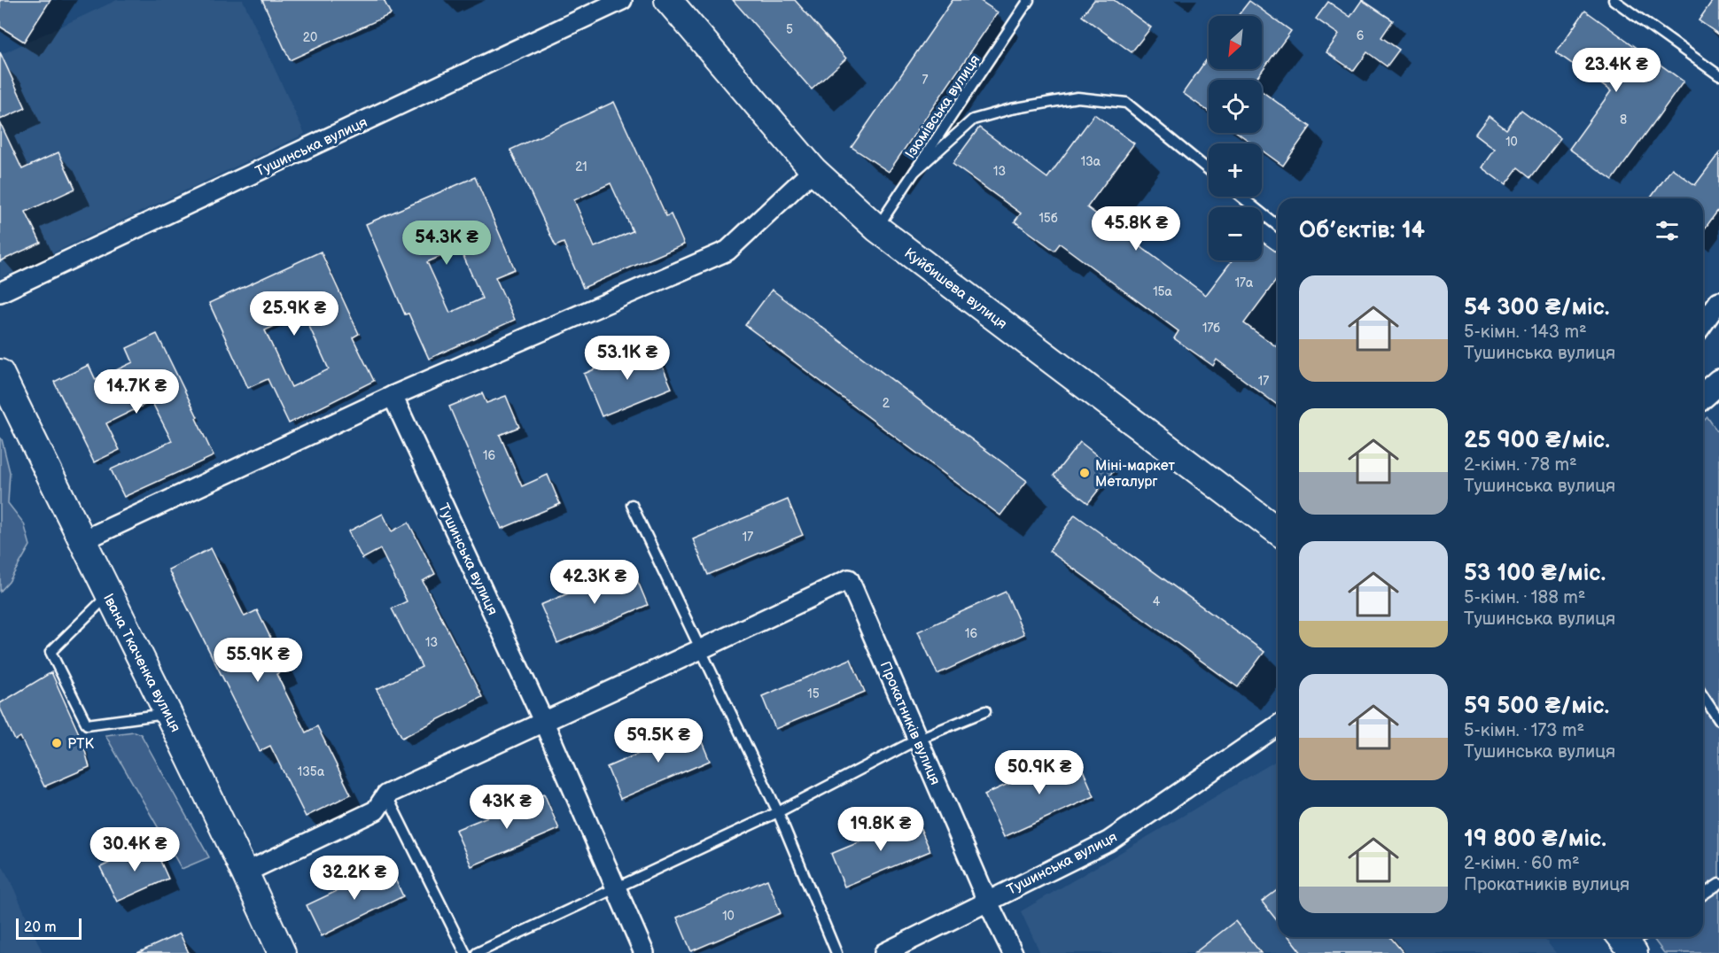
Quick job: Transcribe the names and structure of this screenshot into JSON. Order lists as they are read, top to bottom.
{
  "streets": {
    "main road": ["Куйбишева вулиця", "Івана Ткаченка вулиця"],
    "street": ["Тушинська вулиця", "Прокатників вулиця"],
    "lane": ["Ізюмівська вулиця"]
  },
  "crossings": [
    ["Ізюмівська вулиця", "Куйбишева вулиця"],
    ["Тушинська вулиця", "Прокатників вулиця"]
  ],
  "places": ["Міні-маркет Металург", "РТК"],
  "house_numbers": [
    "5",
    "6",
    "20",
    "7",
    "8",
    "10",
    "13а",
    "21",
    "13",
    "15б",
    "17а",
    "15а",
    "17б",
    "17",
    "2",
    "16",
    "17",
    "4",
    "16",
    "13",
    "15",
    "135а",
    "10"
  ],
  "scale_bar": "20 m",
  "north": "bottom left",
  "page": {
    "map_buttons": ["+", "−"],
    "price": [
      "23.4K ₴",
      "45.8K ₴",
      "54.3K ₴",
      "25.9K ₴",
      "53.1K ₴",
      "14.7K ₴",
      "42.3K ₴",
      "55.9K ₴",
      "59.5K ₴",
      "50.9K ₴",
      "43K ₴",
      "19.8K ₴",
      "30.4K ₴",
      "32.2K ₴"
    ],
    "heading": "Об’єктів: 14",
    "list": [
      {
        "name": "54 300 ₴/міс.",
        "note": "5-кімн. · 143 m² · Тушинська вулиця"
      },
      {
        "name": "25 900 ₴/міс.",
        "note": "2-кімн. · 78 m² · Тушинська вулиця"
      },
      {
        "name": "53 100 ₴/міс.",
        "note": "5-кімн. · 188 m² · Тушинська вулиця"
      },
      {
        "name": "59 500 ₴/міс.",
        "note": "5-кімн. · 173 m² · Тушинська вулиця"
      },
      {
        "name": "19 800 ₴/міс.",
        "note": "2-кімн. · 60 m² · Прокатників вулиця"
      }
    ],
    "scale": "20 m"
  }
}
